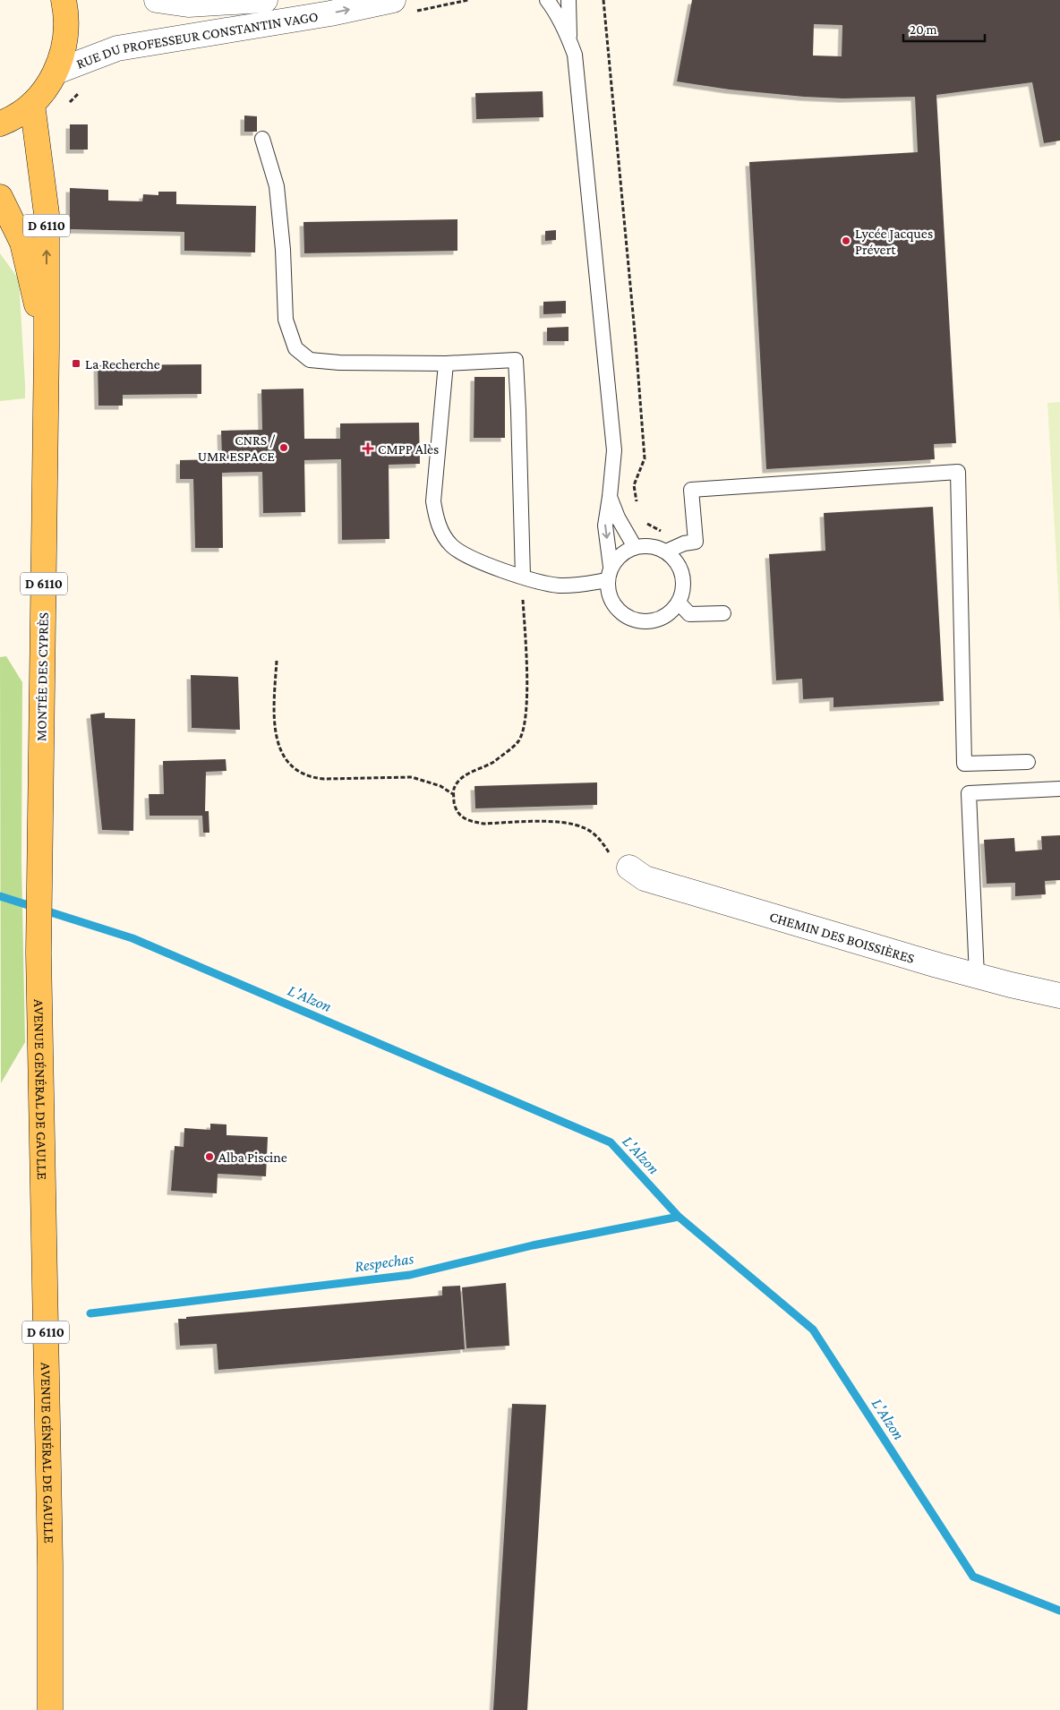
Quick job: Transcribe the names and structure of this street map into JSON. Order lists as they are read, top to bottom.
{
  "streets": {
    "main road": ["D 6110", "MONTÉE DES CYPRÈS", "AVENUE GÉNÉRAL DE GAULLE"],
    "street": ["RUE DU PROFESSEUR CONSTANTIN VAGO", "CHEMIN DES BOISSIÈRES"]
  },
  "crossings": [
    ["MONTÉE DES CYPRÈS", "AVENUE GÉNÉRAL DE GAULLE"]
  ],
  "water": ["L'Alzon", "Respechas"],
  "places": {
    "other": ["Lycée Jacques Prévert", "CNRS / UMR ESPACE", "Alba Piscine"],
    "transit": ["La Recherche"],
    "health": ["CMPP Alès"]
  },
  "scale_bar": "20 m"
}
